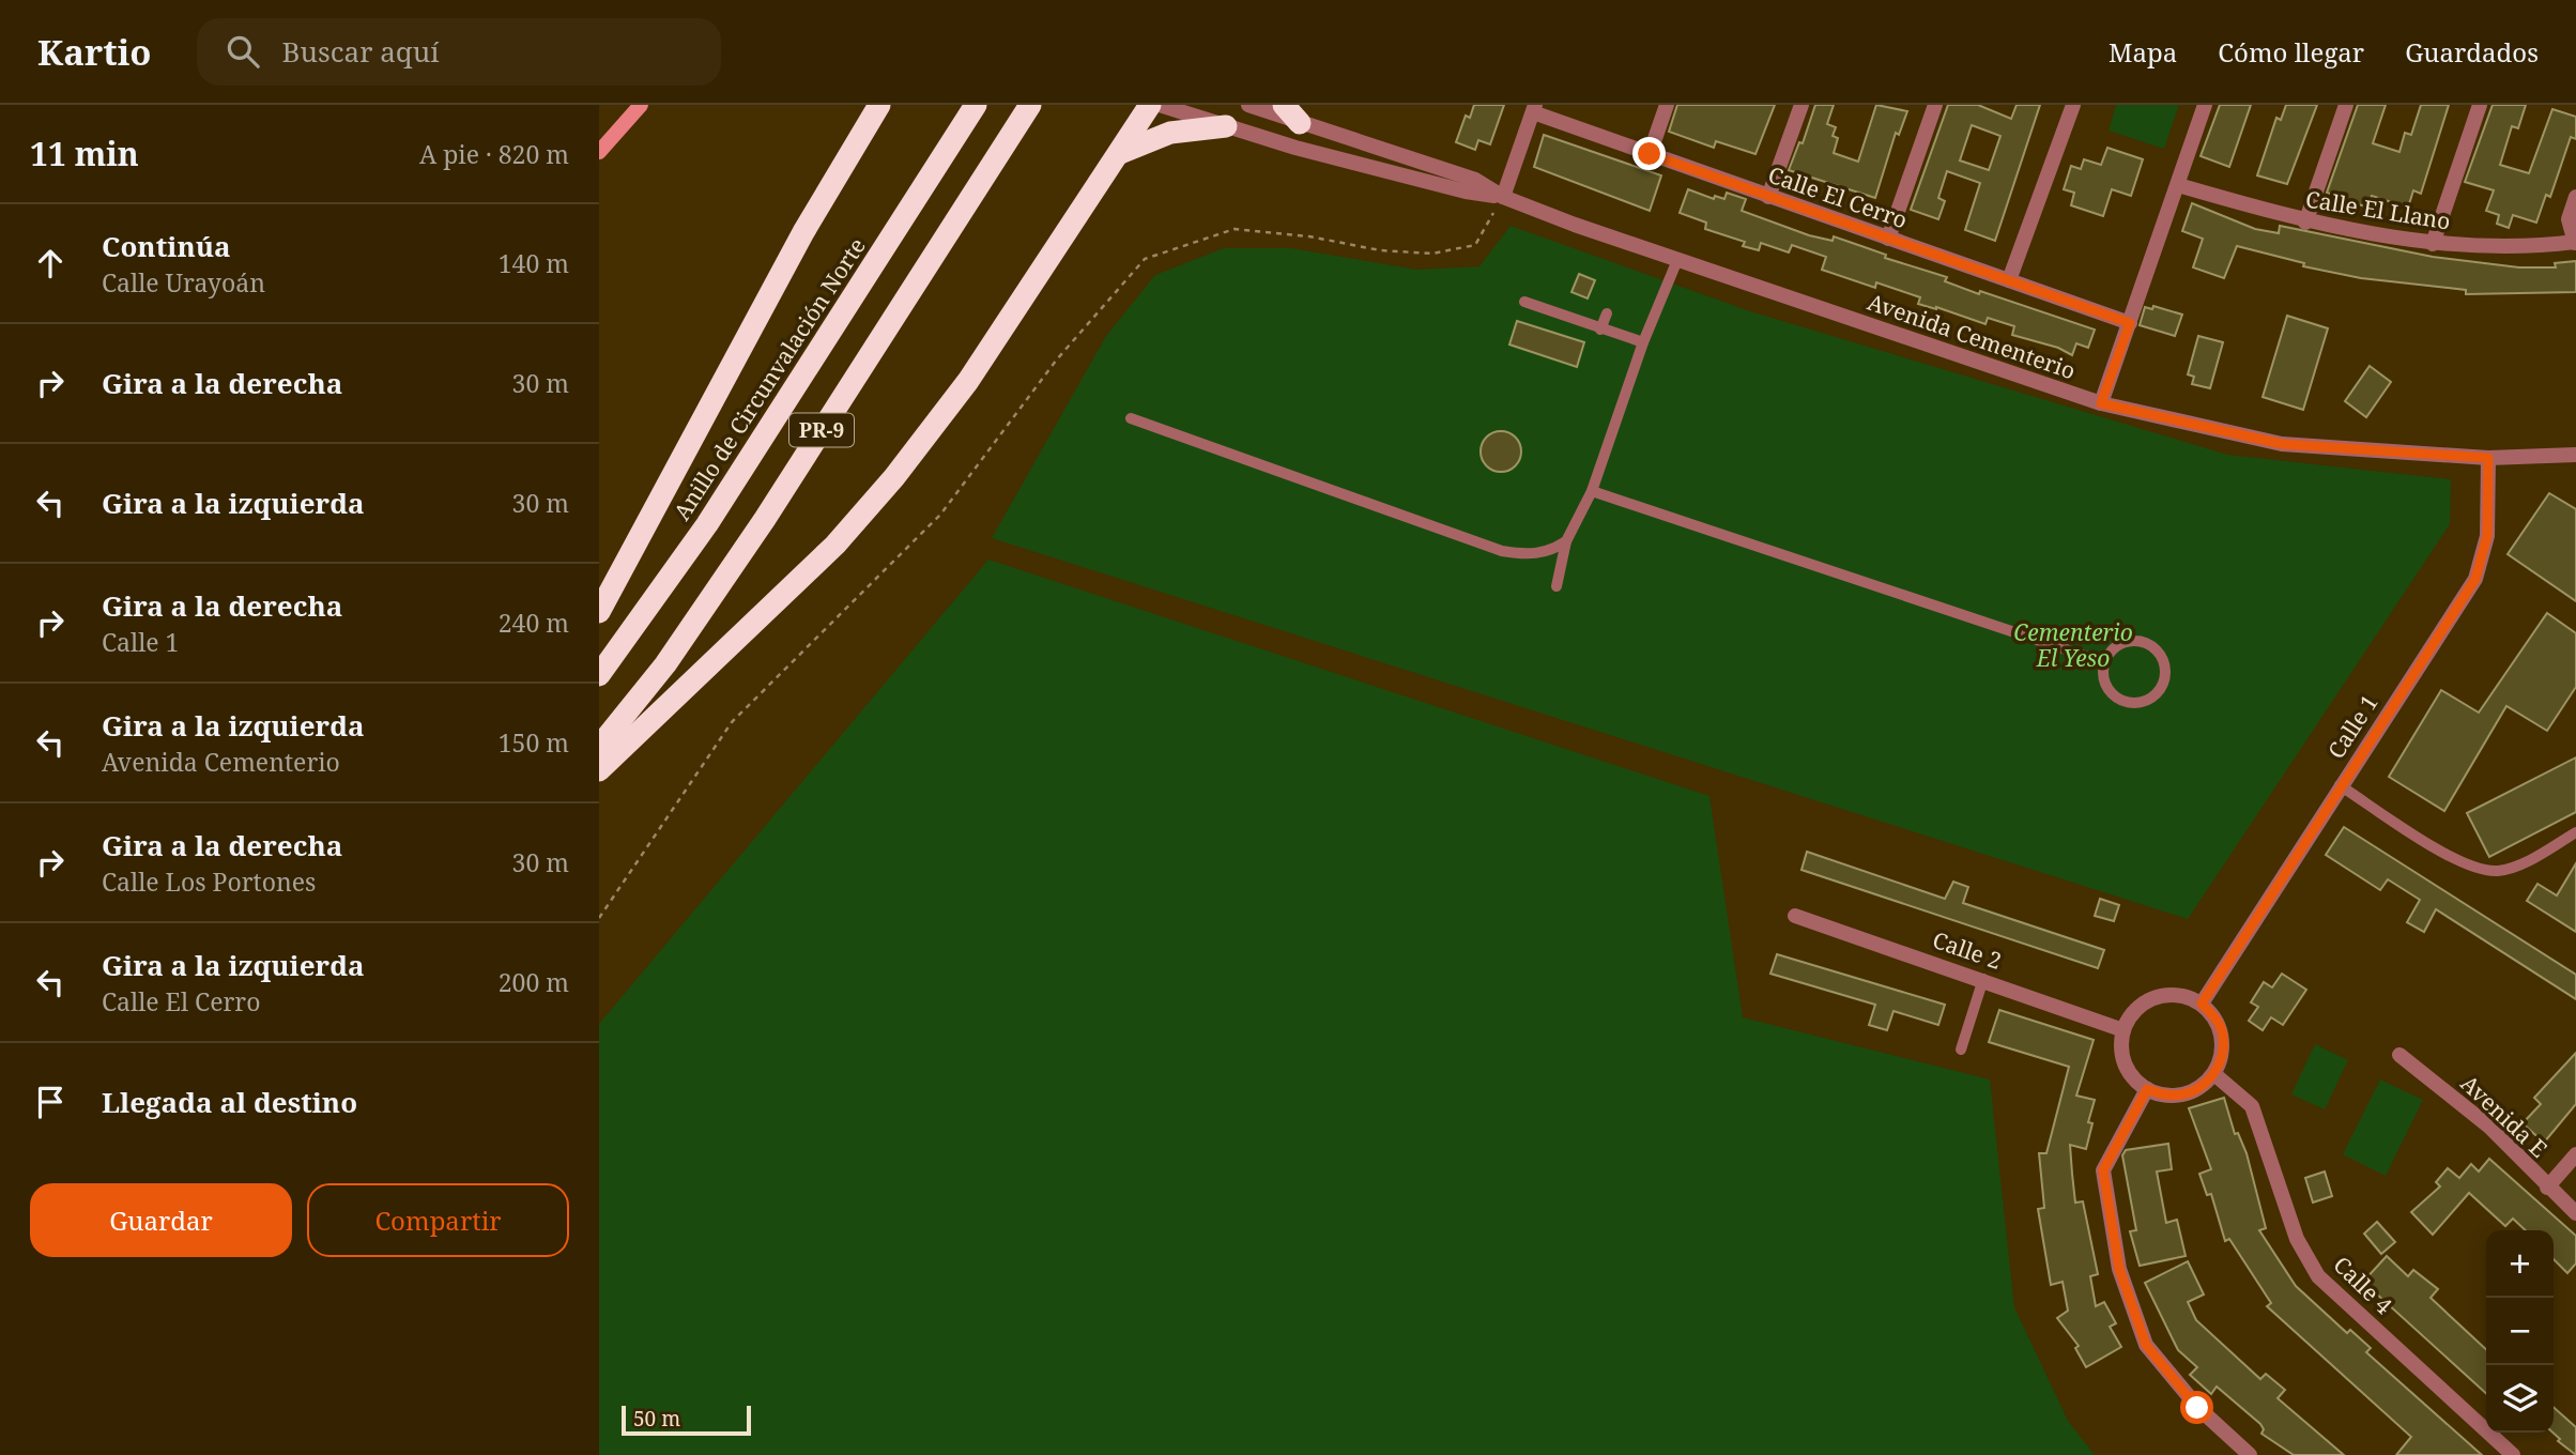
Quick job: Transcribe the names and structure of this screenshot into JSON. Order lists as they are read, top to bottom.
{
  "streets": {
    "highway": ["Anillo de Circunvalación Norte", "PR-9"],
    "street": [
      "Calle El Cerro",
      "Calle El Llano",
      "Avenida Cementerio",
      "Calle 1",
      "Calle 2",
      "Avenida E",
      "Calle 4"
    ]
  },
  "crossings": [
    ["Avenida Cementerio", "Calle 1"],
    ["Calle 1", "Calle 2"],
    ["Calle 1", "Calle 4"],
    ["Calle 2", "Calle 4"]
  ],
  "parks": ["Cementerio El Yeso"],
  "scale_bar": "50 m",
  "page": {
    "header": "Kartio",
    "search": "Buscar aquí",
    "nav": ["Mapa", "Cómo llegar", "Guardados"],
    "heading": ["11 min", "A pie · 820 m"],
    "list": [
      ["Continúa", "Calle Urayoán", "140 m"],
      ["Gira a la derecha", "30 m"],
      ["Gira a la izquierda", "30 m"],
      ["Gira a la derecha", "Calle 1", "240 m"],
      ["Gira a la izquierda", "Avenida Cementerio", "150 m"],
      ["Gira a la derecha", "Calle Los Portones", "30 m"],
      ["Gira a la izquierda", "Calle El Cerro", "200 m"],
      "Llegada al destino"
    ],
    "buttons": ["Guardar", "Compartir"],
    "map_buttons": ["+", "−"],
    "scale": "50 m"
  }
}
